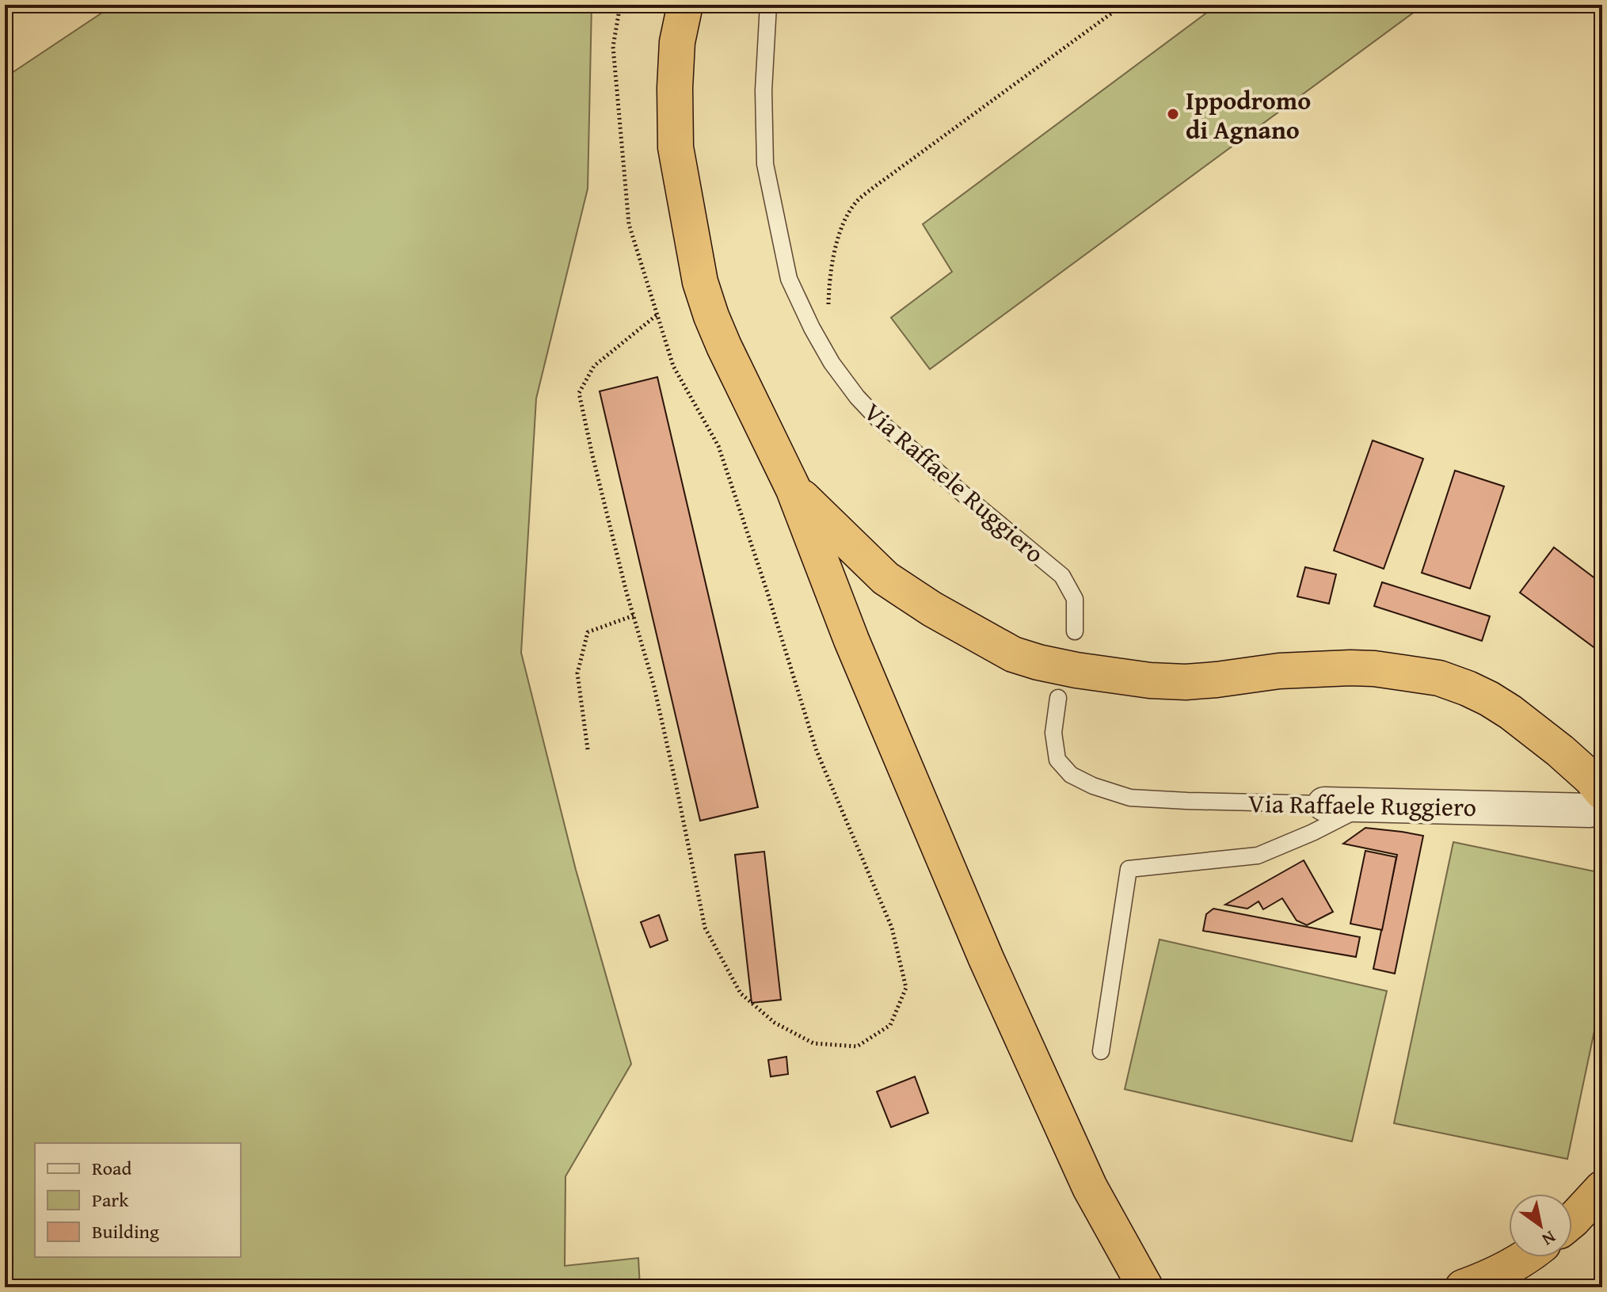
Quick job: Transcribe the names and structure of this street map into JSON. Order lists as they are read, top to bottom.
{
  "streets": {
    "street": ["Via Raffaele Ruggiero"]
  },
  "places": ["Ippodromo di Agnano"],
  "legend": ["Road", "Park", "Building"],
  "north": "bottom right"
}
